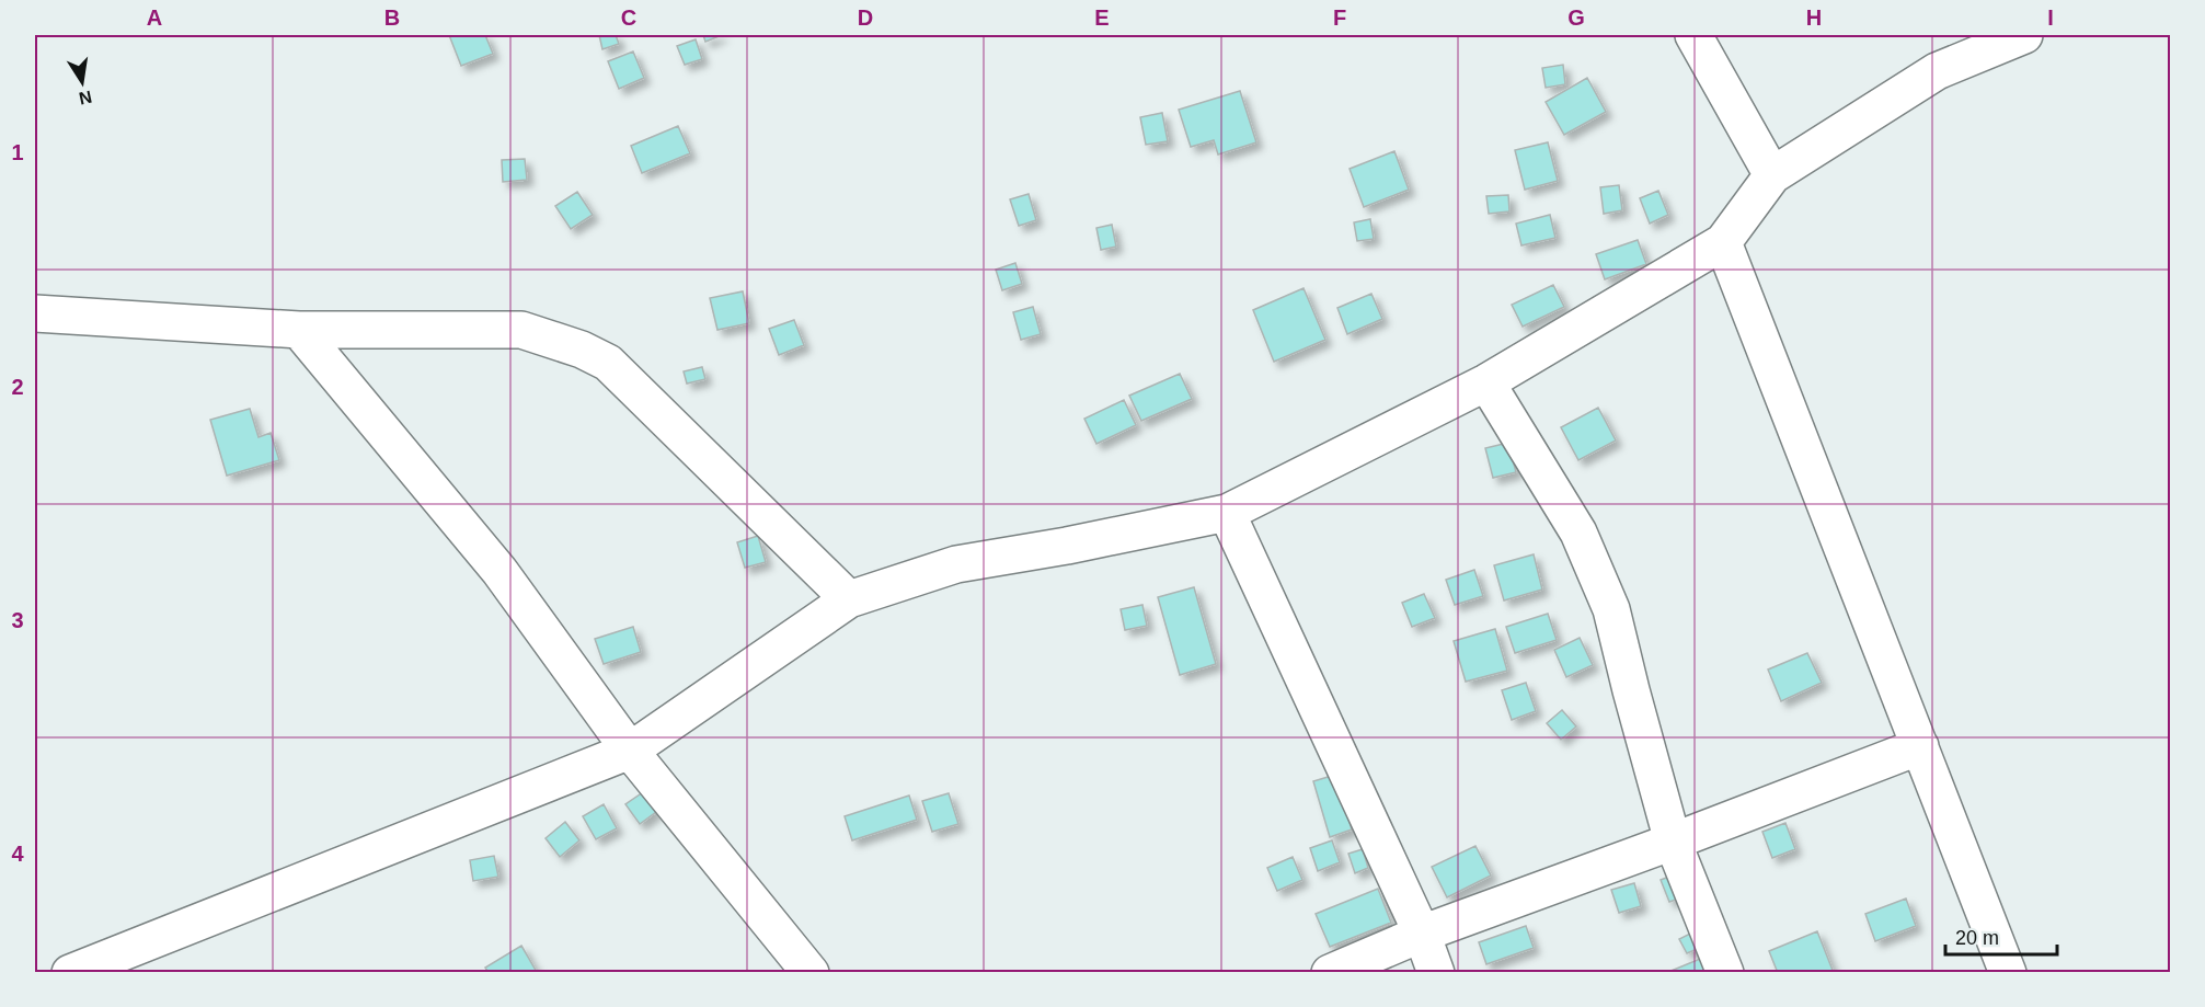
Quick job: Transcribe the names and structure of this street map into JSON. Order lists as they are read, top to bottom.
{
  "scale_bar": "20 m",
  "north": "bottom",
  "grid": {
    "columns": [
      "A",
      "B",
      "C",
      "D",
      "E",
      "F",
      "G",
      "H",
      "I"
    ],
    "rows": [
      "1",
      "2",
      "3",
      "4"
    ]
  }
}
